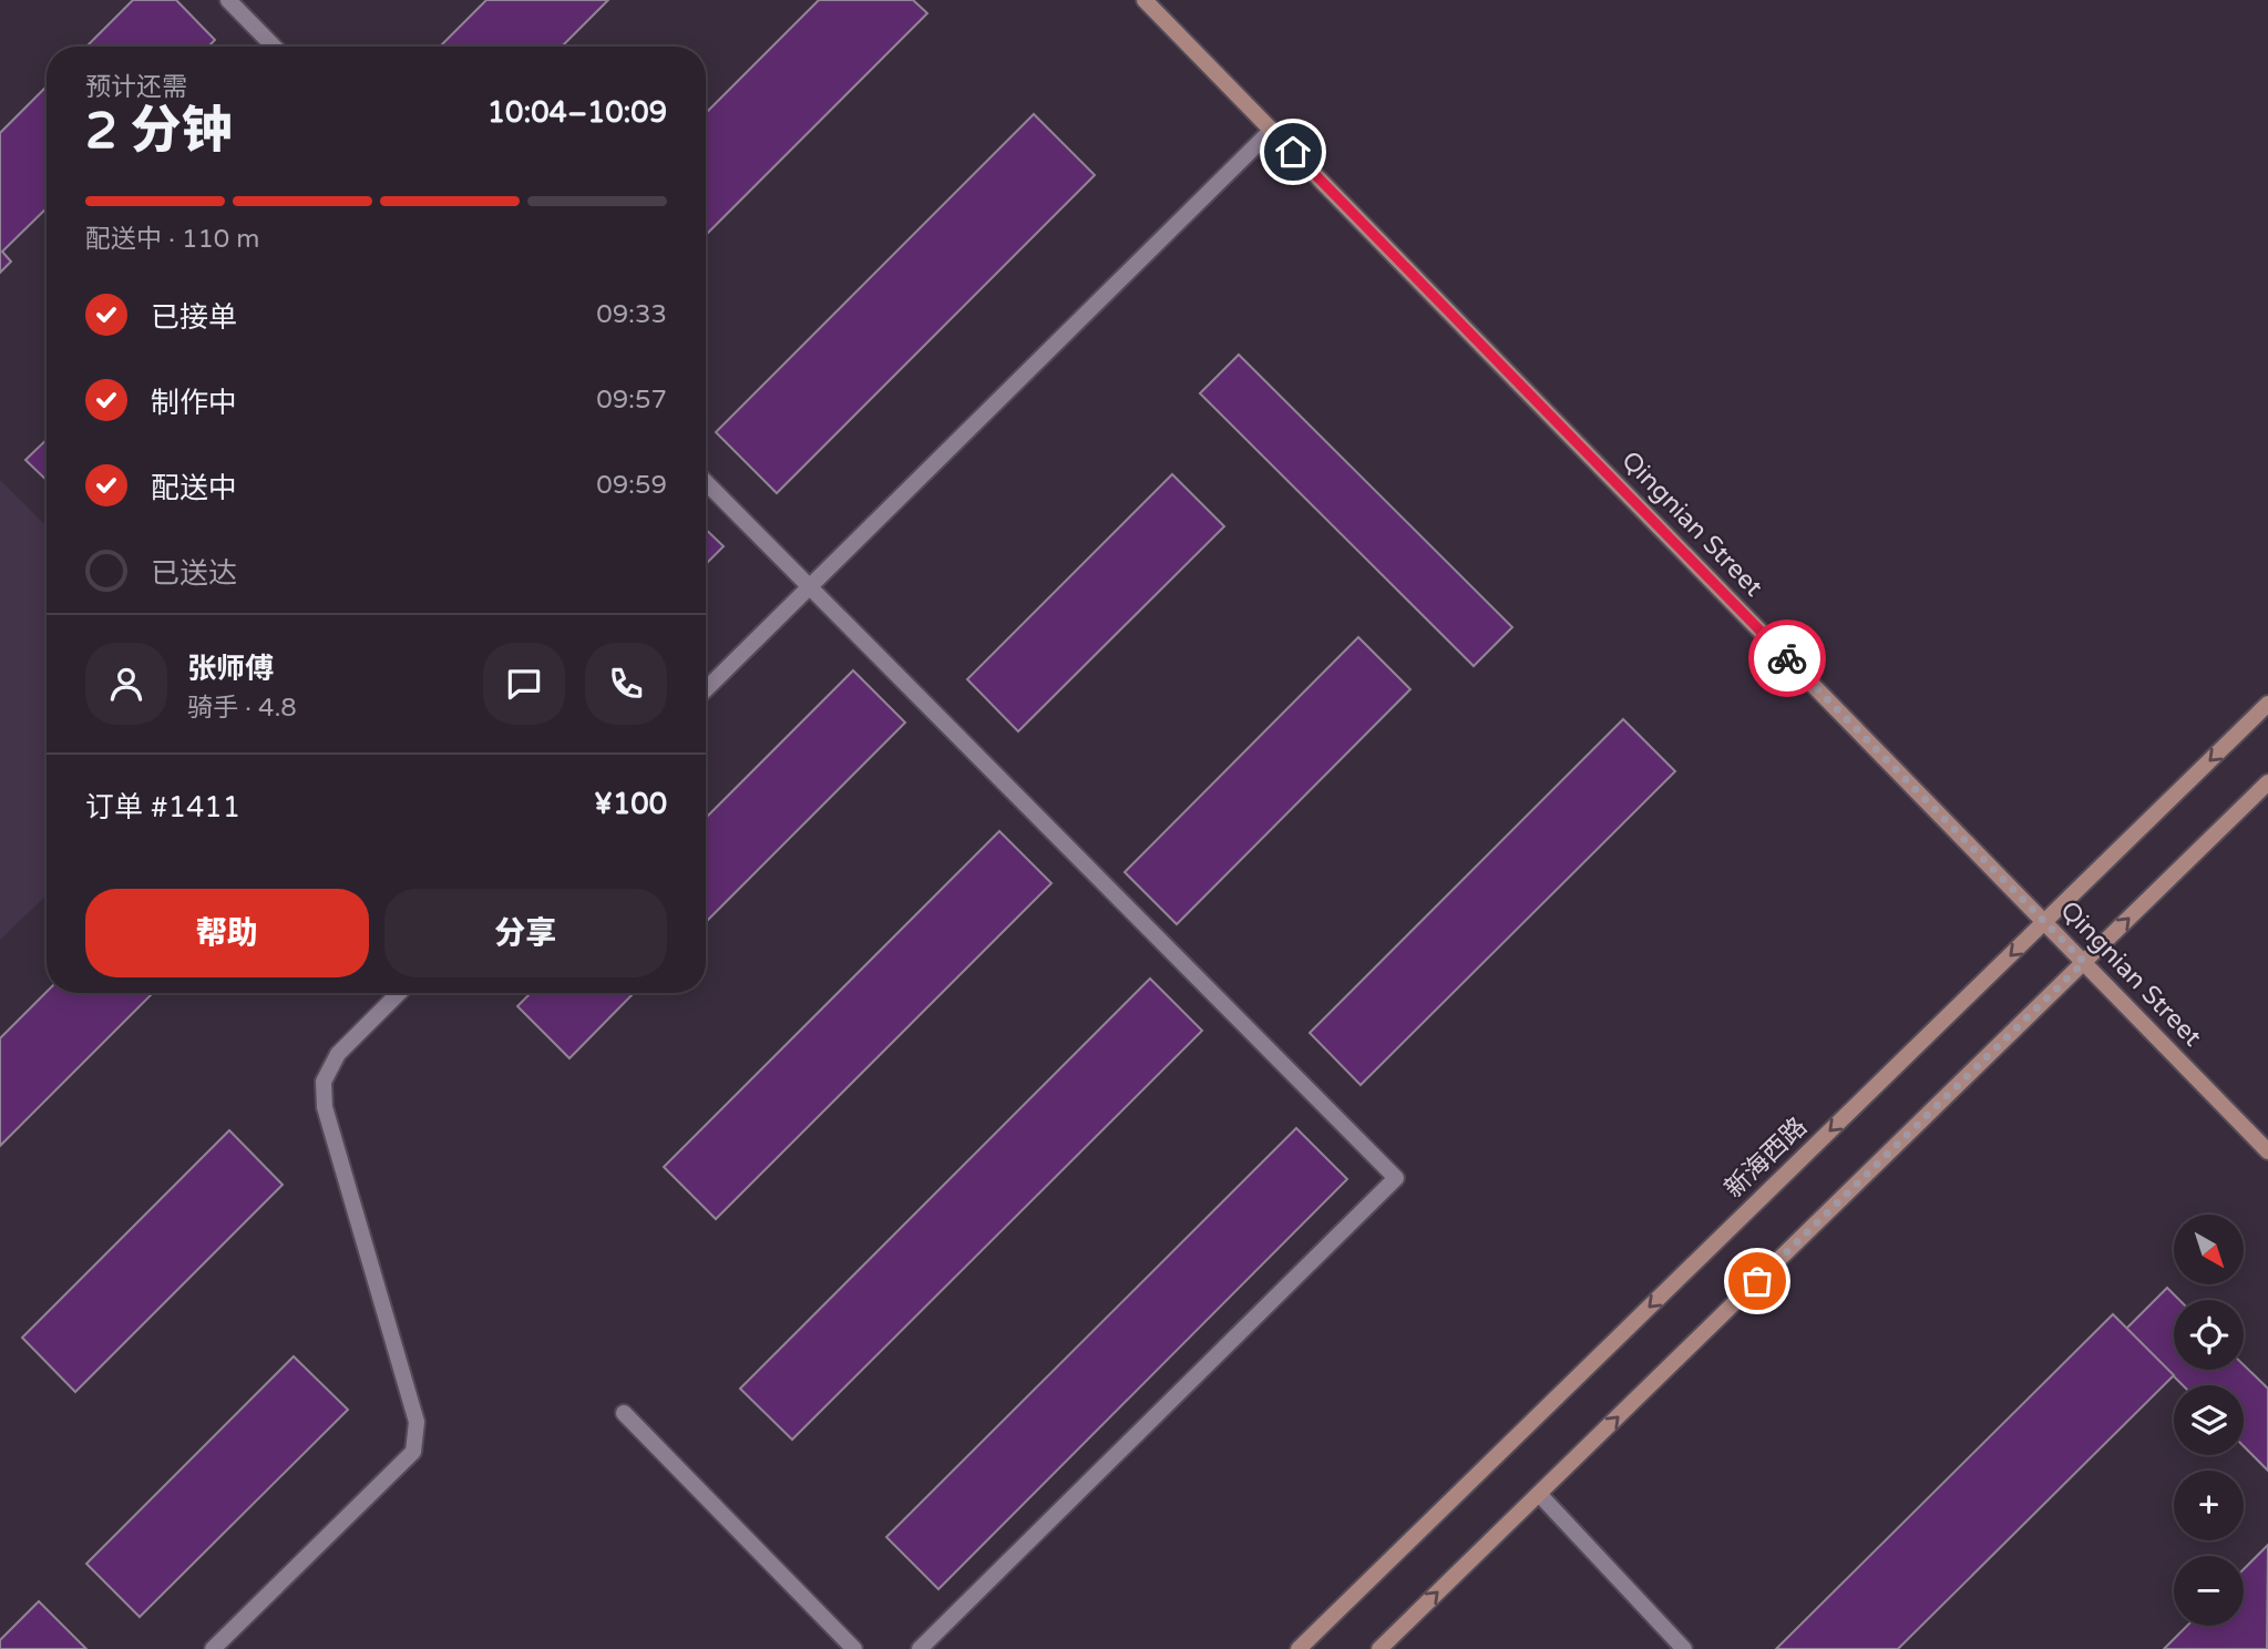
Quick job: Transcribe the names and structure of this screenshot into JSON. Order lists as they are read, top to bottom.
{
  "streets": {
    "main road": ["Qingnian Street", "新海西路"]
  },
  "crossings": [
    ["Qingnian Street", "新海西路"]
  ],
  "north": "bottom right",
  "page": {
    "heading": ["2 分钟", "预计还需", "10:04–10:09"],
    "panel": [
      "张师傅",
      "骑手 · 4.8",
      "订单 #1411",
      "¥100"
    ],
    "bar": "配送中 · 110 m",
    "list": [
      ["已接单", "09:33"],
      ["制作中", "09:57"],
      ["配送中", "09:59"],
      "已送达"
    ],
    "buttons": ["帮助", "分享"],
    "map_buttons": ["+", "−"]
  }
}
